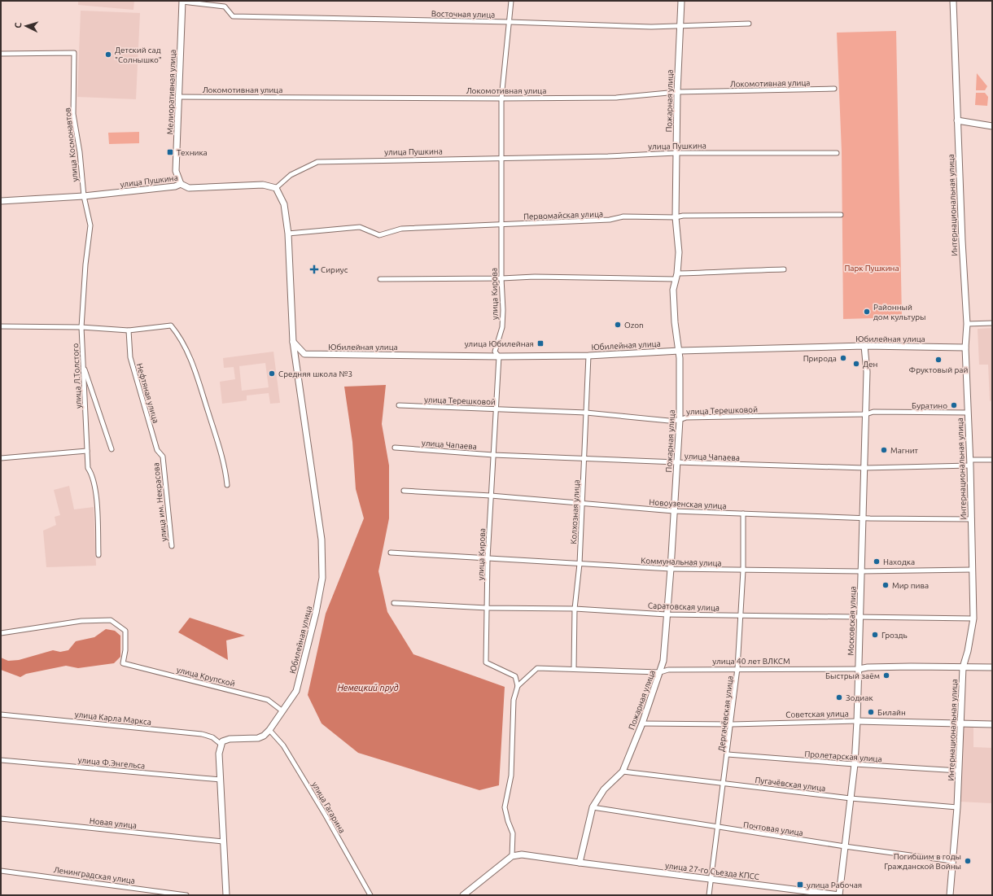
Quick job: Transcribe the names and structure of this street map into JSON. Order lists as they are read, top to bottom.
{
  "streets": {
    "street": [
      "Восточная улица",
      "Локомотивная улица",
      "Мелиоративная улица",
      "Пожарная улица",
      "улица Космонавтов",
      "улица Пушкина",
      "Интернациональная улица",
      "Первомайская улица",
      "улица Кирова",
      "Юбилейная улица",
      "улица Л.Толстого",
      "Нефтяная улица",
      "улица Терешковой",
      "улица Чапаева",
      "улица им. Некрасова",
      "Новоузенская улица",
      "Колхозная улица",
      "Коммунальная улица",
      "Саратовская улица",
      "Московская улица",
      "улица 40 лет ВЛКСМ",
      "улица Крупской",
      "Дергачёвская улица",
      "Советская улица",
      "улица Карла Маркса",
      "Пролетарская улица",
      "улица Ф.Энгельса",
      "Пугачёвская улица",
      "улица Гагарина",
      "Новая улица",
      "Почтовая улица",
      "улица 27-го Съезда КПСС",
      "Ленинградская улица"
    ]
  },
  "crossings": [
    ["Восточная улица", "Мелиоративная улица"],
    ["Восточная улица", "Пожарная улица"],
    ["Восточная улица", "улица Кирова"],
    ["Локомотивная улица", "Мелиоративная улица"],
    ["Локомотивная улица", "Пожарная улица"],
    ["Локомотивная улица", "улица Кирова"],
    ["Мелиоративная улица", "улица Пушкина"],
    ["Пожарная улица", "улица Пушкина"],
    ["Пожарная улица", "Первомайская улица"],
    ["Пожарная улица", "Юбилейная улица"],
    ["Пожарная улица", "улица Терешковой"],
    ["Пожарная улица", "улица Чапаева"],
    ["Пожарная улица", "Новоузенская улица"],
    ["Пожарная улица", "Коммунальная улица"],
    ["Пожарная улица", "Саратовская улица"],
    ["Пожарная улица", "улица 40 лет ВЛКСМ"],
    ["Пожарная улица", "Советская улица"],
    ["Пожарная улица", "Пугачёвская улица"],
    ["Пожарная улица", "Почтовая улица"],
    ["Пожарная улица", "улица 27-го Съезда КПСС"],
    ["улица Космонавтов", "улица Пушкина"],
    ["улица Космонавтов", "улица Л.Толстого"],
    ["улица Пушкина", "улица Кирова"],
    ["улица Пушкина", "Юбилейная улица"],
    ["улица Пушкина", "улица Л.Толстого"],
    ["Интернациональная улица", "Юбилейная улица"],
    ["Интернациональная улица", "улица Терешковой"],
    ["Интернациональная улица", "улица Чапаева"],
    ["Интернациональная улица", "Новоузенская улица"],
    ["Интернациональная улица", "Коммунальная улица"],
    ["Интернациональная улица", "Саратовская улица"],
    ["Интернациональная улица", "улица 40 лет ВЛКСМ"],
    ["Интернациональная улица", "Советская улица"],
    ["Интернациональная улица", "Пролетарская улица"],
    ["Интернациональная улица", "Пугачёвская улица"],
    ["Интернациональная улица", "Почтовая улица"],
    ["Первомайская улица", "улица Кирова"],
    ["Первомайская улица", "Юбилейная улица"],
    ["улица Кирова", "Юбилейная улица"],
    ["улица Кирова", "улица Терешковой"],
    ["улица Кирова", "улица Чапаева"],
    ["улица Кирова", "Новоузенская улица"],
    ["улица Кирова", "Коммунальная улица"],
    ["улица Кирова", "Саратовская улица"],
    ["улица Кирова", "улица 40 лет ВЛКСМ"],
    ["Юбилейная улица", "Колхозная улица"],
    ["Юбилейная улица", "Московская улица"],
    ["Юбилейная улица", "улица Крупской"],
    ["Юбилейная улица", "улица Карла Маркса"],
    ["Юбилейная улица", "улица Гагарина"],
    ["Нефтяная улица", "улица им. Некрасова"],
    ["улица Терешковой", "Колхозная улица"],
    ["улица Терешковой", "Московская улица"],
    ["улица Чапаева", "Колхозная улица"],
    ["улица Чапаева", "Московская улица"],
    ["Новоузенская улица", "Колхозная улица"],
    ["Новоузенская улица", "Московская улица"],
    ["Новоузенская улица", "Дергачёвская улица"],
    ["Колхозная улица", "Коммунальная улица"],
    ["Колхозная улица", "Саратовская улица"],
    ["Колхозная улица", "улица 40 лет ВЛКСМ"],
    ["Коммунальная улица", "Московская улица"],
    ["Коммунальная улица", "Дергачёвская улица"],
    ["Саратовская улица", "Московская улица"],
    ["Саратовская улица", "Дергачёвская улица"],
    ["Московская улица", "улица 40 лет ВЛКСМ"],
    ["Московская улица", "Советская улица"],
    ["Московская улица", "Пролетарская улица"],
    ["Московская улица", "Пугачёвская улица"],
    ["Московская улица", "Почтовая улица"],
    ["Московская улица", "улица 27-го Съезда КПСС"],
    ["улица 40 лет ВЛКСМ", "Дергачёвская улица"],
    ["Дергачёвская улица", "Советская улица"],
    ["Дергачёвская улица", "Пролетарская улица"],
    ["Дергачёвская улица", "Пугачёвская улица"],
    ["Дергачёвская улица", "Почтовая улица"],
    ["Дергачёвская улица", "улица 27-го Съезда КПСС"]
  ],
  "water": ["Немецкий пруд"],
  "parks": ["Парк Пушкина"],
  "places": {
    "other": [
      "Детский сад \"Солнышко\"",
      "Районный дом культуры",
      "Ozon",
      "Природа",
      "Фруктовый рай",
      "Ден",
      "Средняя школа №3",
      "Буратино",
      "Магнит",
      "Находка",
      "Мир пива",
      "Гроздь",
      "Быстрый заём",
      "Зодиак",
      "Билайн",
      "Погибшим в годы Гражданской Войны"
    ],
    "transit": ["Техника", "улица Юбилейная", "улица Рабочая"],
    "health": ["Сириус"]
  },
  "north": "left"
}
